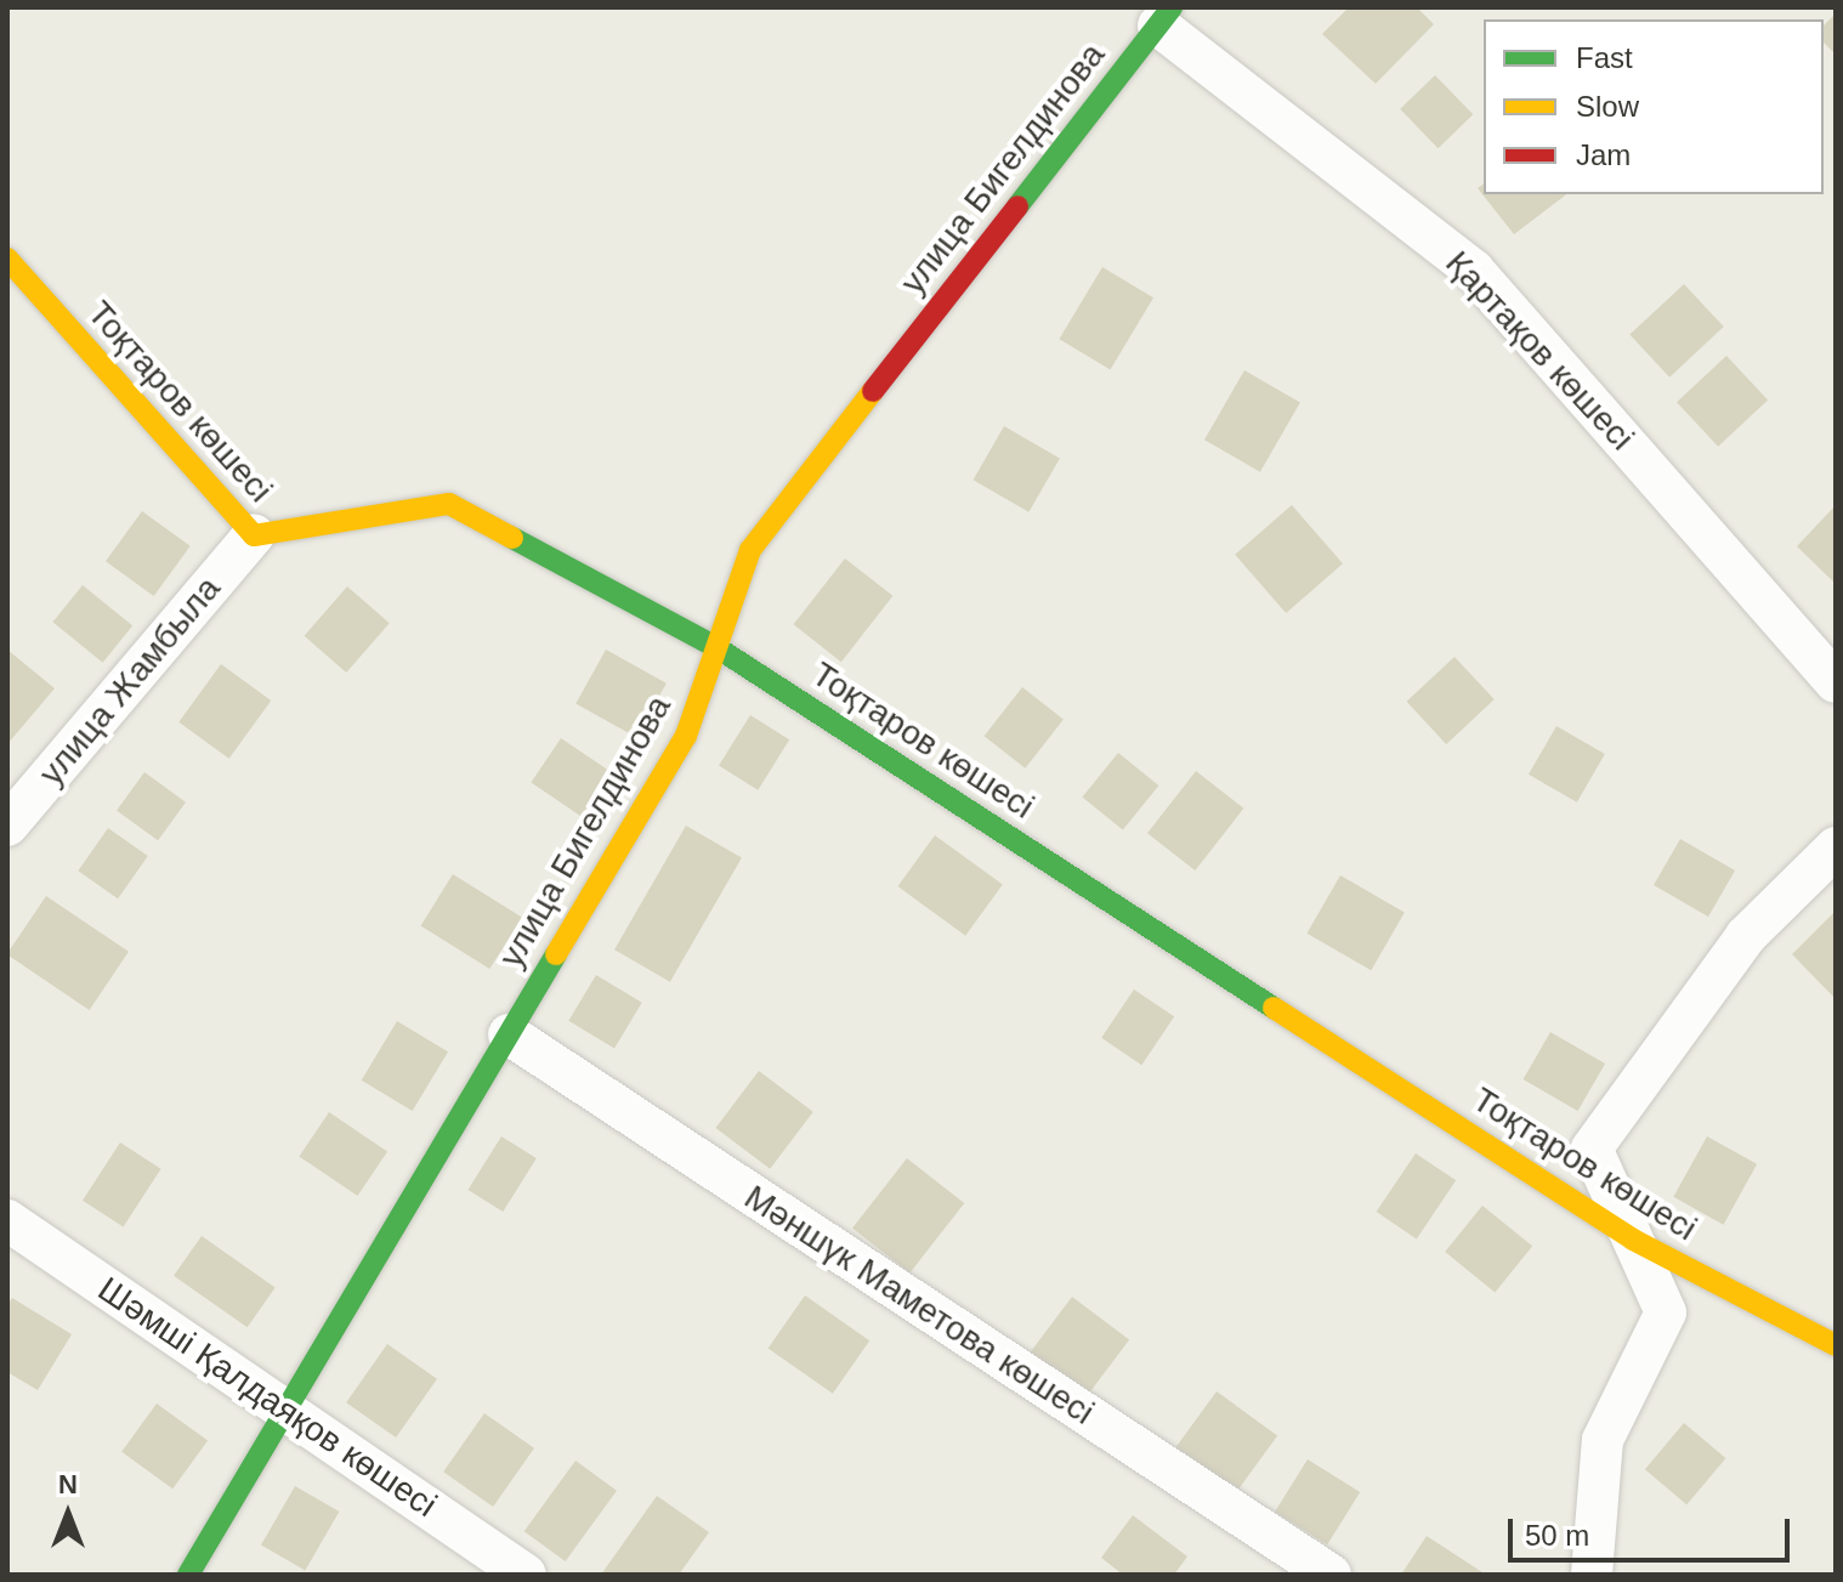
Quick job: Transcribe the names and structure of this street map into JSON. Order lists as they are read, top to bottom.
{
  "streets": {
    "street": [
      "улица Бигелдинова",
      "Қартақов көшесі",
      "Тоқтаров көшесі",
      "улица Жамбыла",
      "Мәншүк Маметова көшесі",
      "Шәмші Қалдаяқов көшесі"
    ]
  },
  "crossings": [
    ["улица Бигелдинова", "Қартақов көшесі"],
    ["улица Бигелдинова", "Тоқтаров көшесі"],
    ["улица Бигелдинова", "Мәншүк Маметова көшесі"],
    ["улица Бигелдинова", "Шәмші Қалдаяқов көшесі"],
    ["Тоқтаров көшесі", "улица Жамбыла"]
  ],
  "legend": ["Fast", "Slow", "Jam"],
  "scale_bar": "50 m",
  "north": "top"
}
